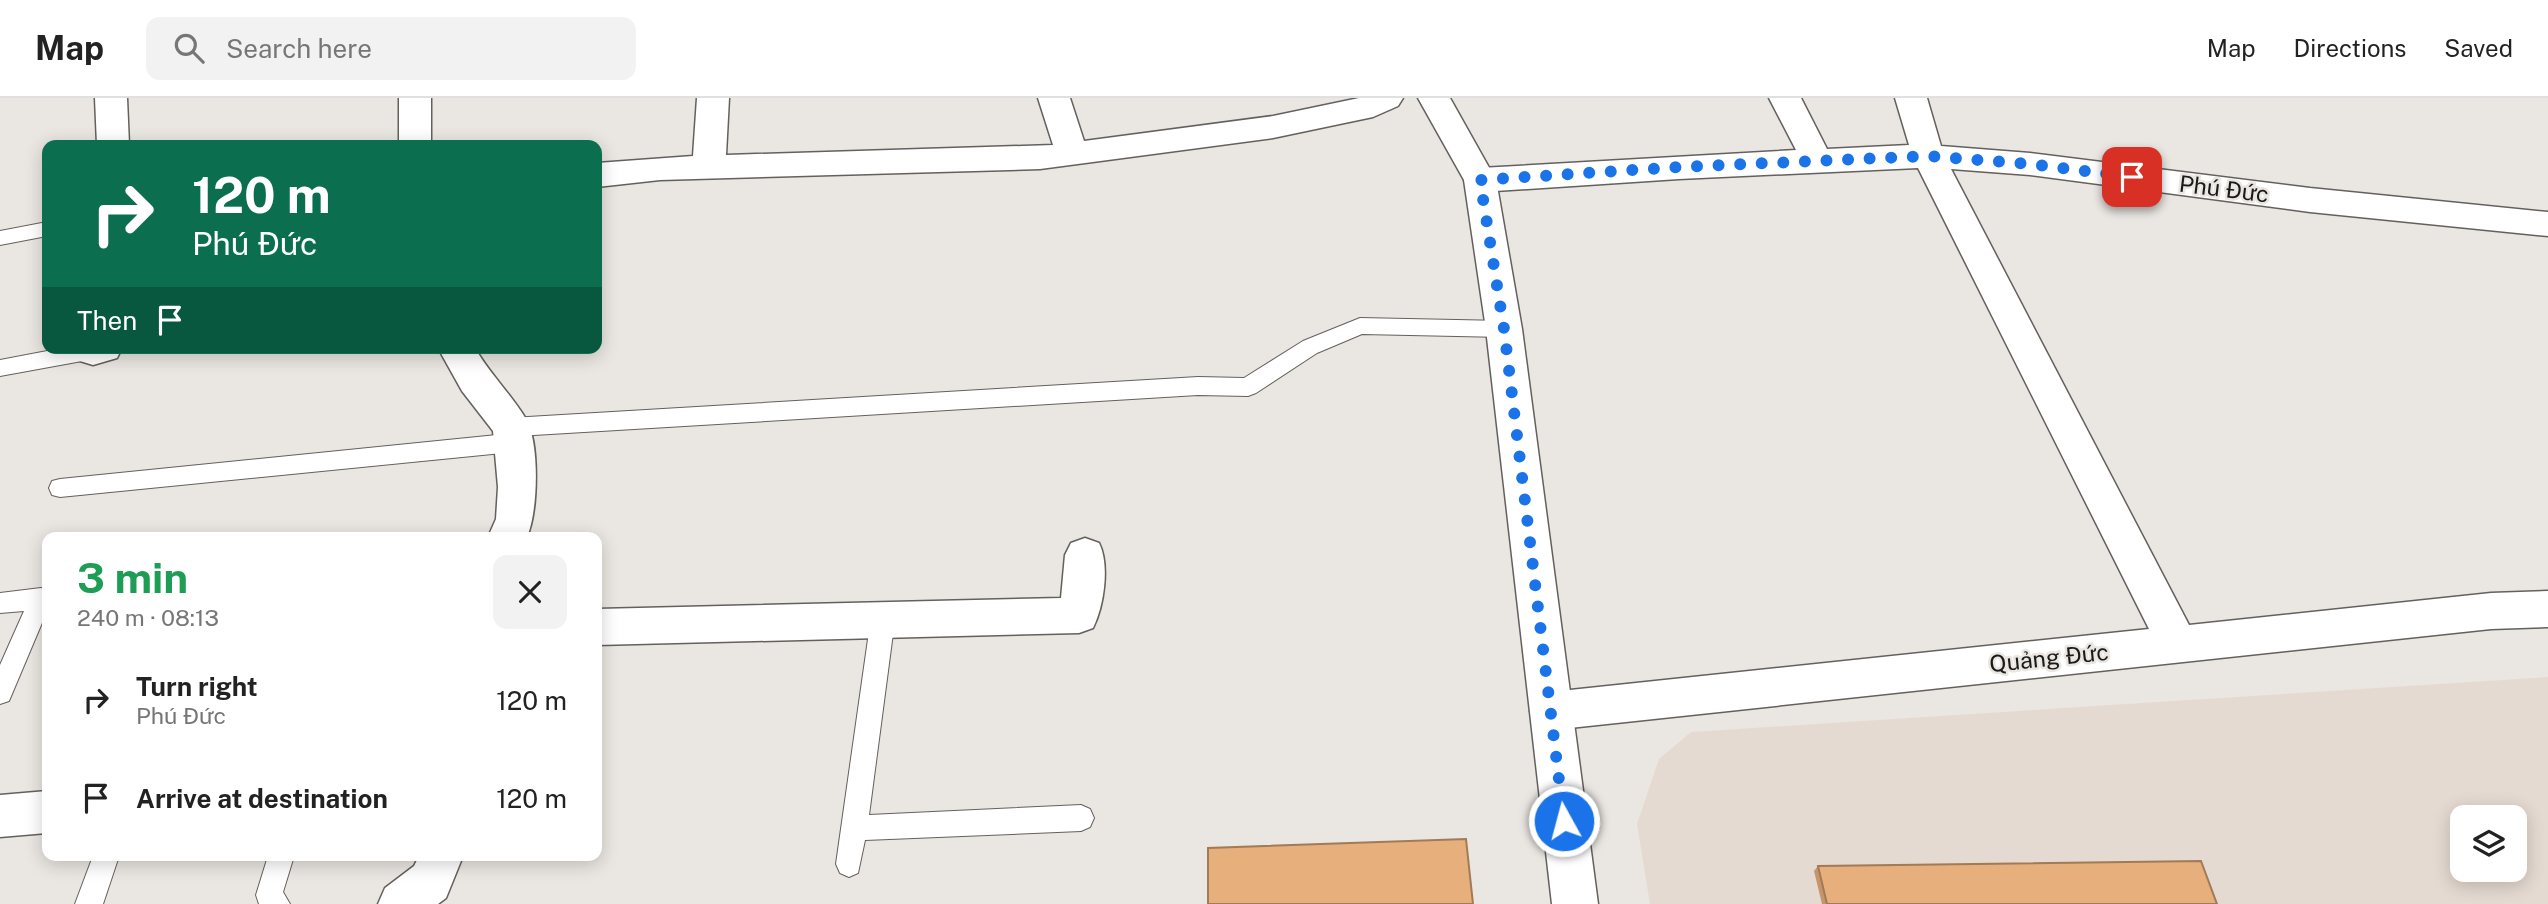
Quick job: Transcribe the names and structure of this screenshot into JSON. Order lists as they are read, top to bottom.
{
  "streets": {
    "street": ["Phú Đức", "Quảng Đức"]
  },
  "page": {
    "header": "Map",
    "search": "Search here",
    "nav": ["Map", "Directions", "Saved"],
    "turn": ["120 m", "Phú Đức"],
    "then": "Then",
    "heading": ["3 min", "240 m · 08:13"],
    "list": [
      {
        "name": "Turn right",
        "note": "Phú Đức",
        "value": "120 m"
      },
      {
        "name": "Arrive at destination",
        "value": "120 m"
      }
    ]
  }
}
